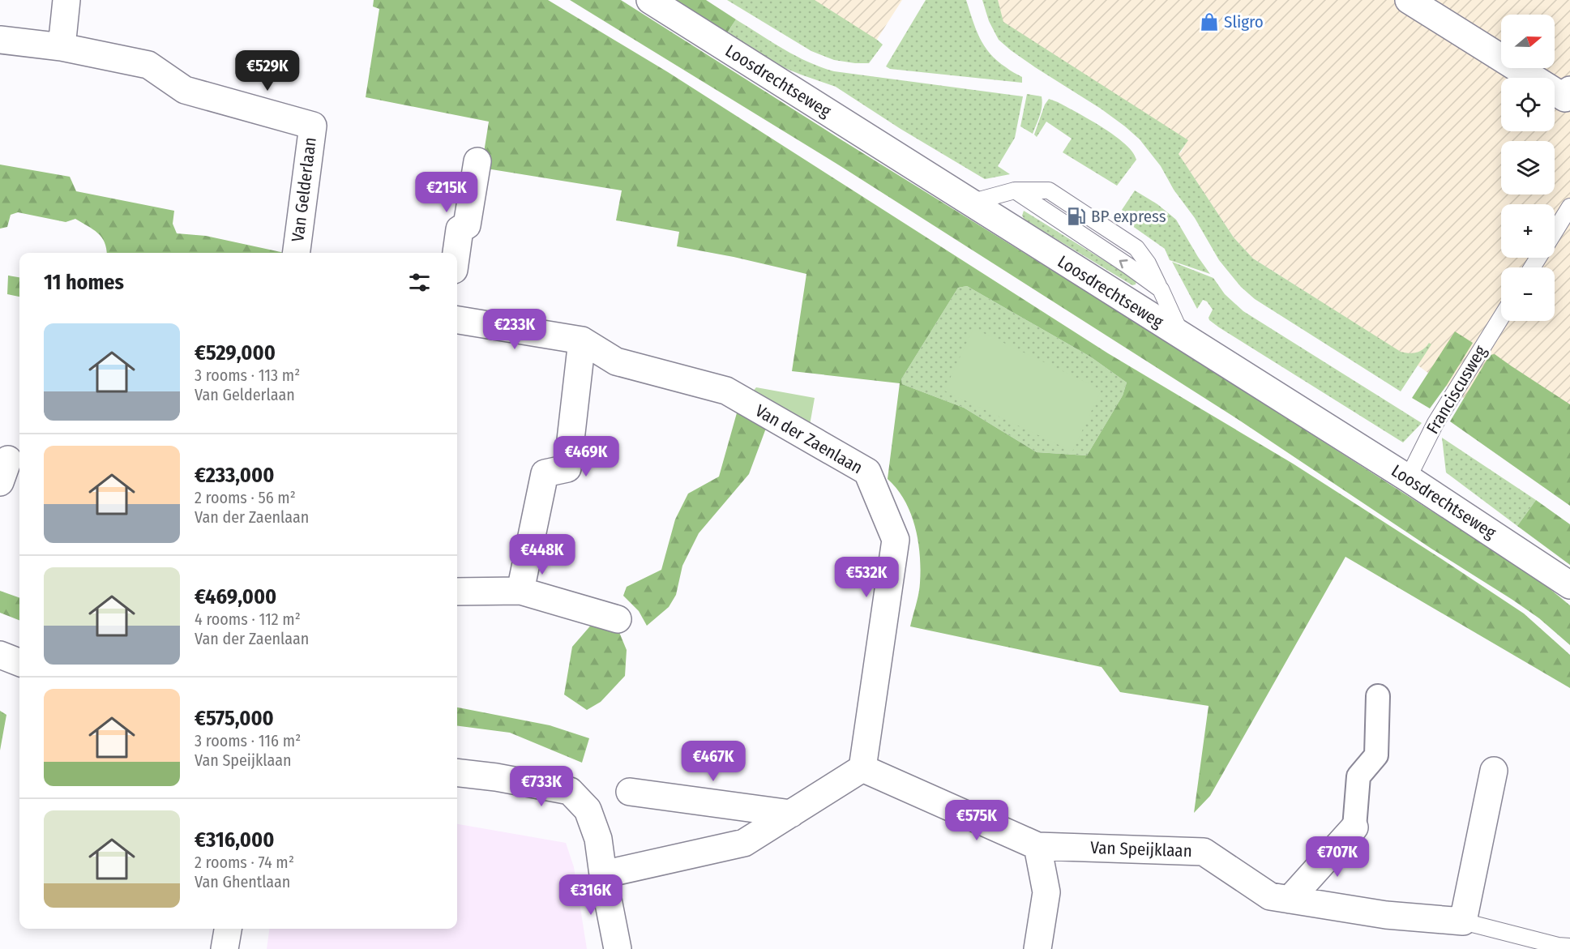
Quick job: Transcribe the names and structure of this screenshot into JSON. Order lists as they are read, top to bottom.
{
  "streets": {
    "street": [
      "Loosdrechtseweg",
      "Van Gelderlaan",
      "Van der Zaenlaan",
      "Van Speijklaan"
    ],
    "lane": ["Franciscusweg"]
  },
  "crossings": [
    ["Loosdrechtseweg", "Franciscusweg"],
    ["Van der Zaenlaan", "Van Speijklaan"]
  ],
  "places": {
    "shop": ["Sligro"],
    "fuel station": ["BP express"]
  },
  "north": "right",
  "page": {
    "map_buttons": ["+", "−"],
    "price": [
      "€529K",
      "€215K",
      "€233K",
      "€469K",
      "€448K",
      "€532K",
      "€467K",
      "€733K",
      "€575K",
      "€707K",
      "€316K"
    ],
    "heading": "11 homes",
    "list": [
      {
        "name": "€529,000",
        "note": "3 rooms · 113 m² · Van Gelderlaan"
      },
      {
        "name": "€233,000",
        "note": "2 rooms · 56 m² · Van der Zaenlaan"
      },
      {
        "name": "€469,000",
        "note": "4 rooms · 112 m² · Van der Zaenlaan"
      },
      {
        "name": "€575,000",
        "note": "3 rooms · 116 m² · Van Speijklaan"
      },
      {
        "name": "€316,000",
        "note": "2 rooms · 74 m² · Van Ghentlaan"
      }
    ]
  }
}
